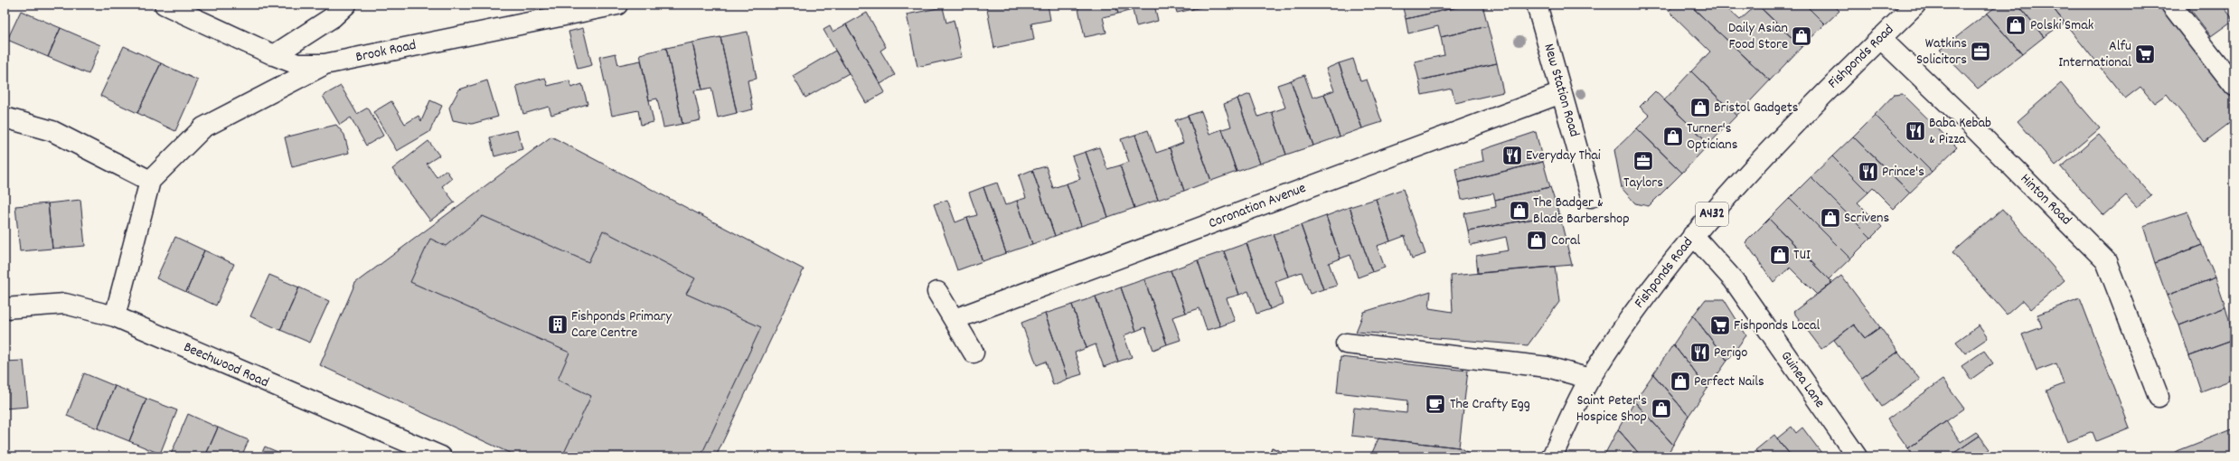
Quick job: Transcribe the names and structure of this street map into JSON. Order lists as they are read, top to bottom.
{
  "streets": {
    "street": [
      "Brook Road",
      "Fishponds Road",
      "New Station Road",
      "Hinton Road",
      "Coronation Avenue",
      "A432",
      "Beechwood Road",
      "Guinea Lane"
    ]
  },
  "crossings": [
    ["Fishponds Road", "Hinton Road"],
    ["Fishponds Road", "Guinea Lane"],
    ["New Station Road", "Coronation Avenue"]
  ],
  "places": {
    "shop": [
      "Polski Smak",
      "Daily Asian Food Store",
      "Bristol Gadgets",
      "Turner's Opticians",
      "The Badger & Blade Barbershop",
      "Scrivens",
      "Coral",
      "TUI",
      "Perfect Nails",
      "Saint Peter's Hospice Shop"
    ],
    "office": ["Watkins Solicitors", "Taylors"],
    "supermarket": ["Alfu International", "Fishponds Local"],
    "restaurant": [
      "Baba Kebab & Pizza",
      "Everyday Thai",
      "Prince's",
      "Perigo"
    ],
    "building": ["Fishponds Primary Care Centre"],
    "cafe": ["The Crafty Egg"]
  }
}
